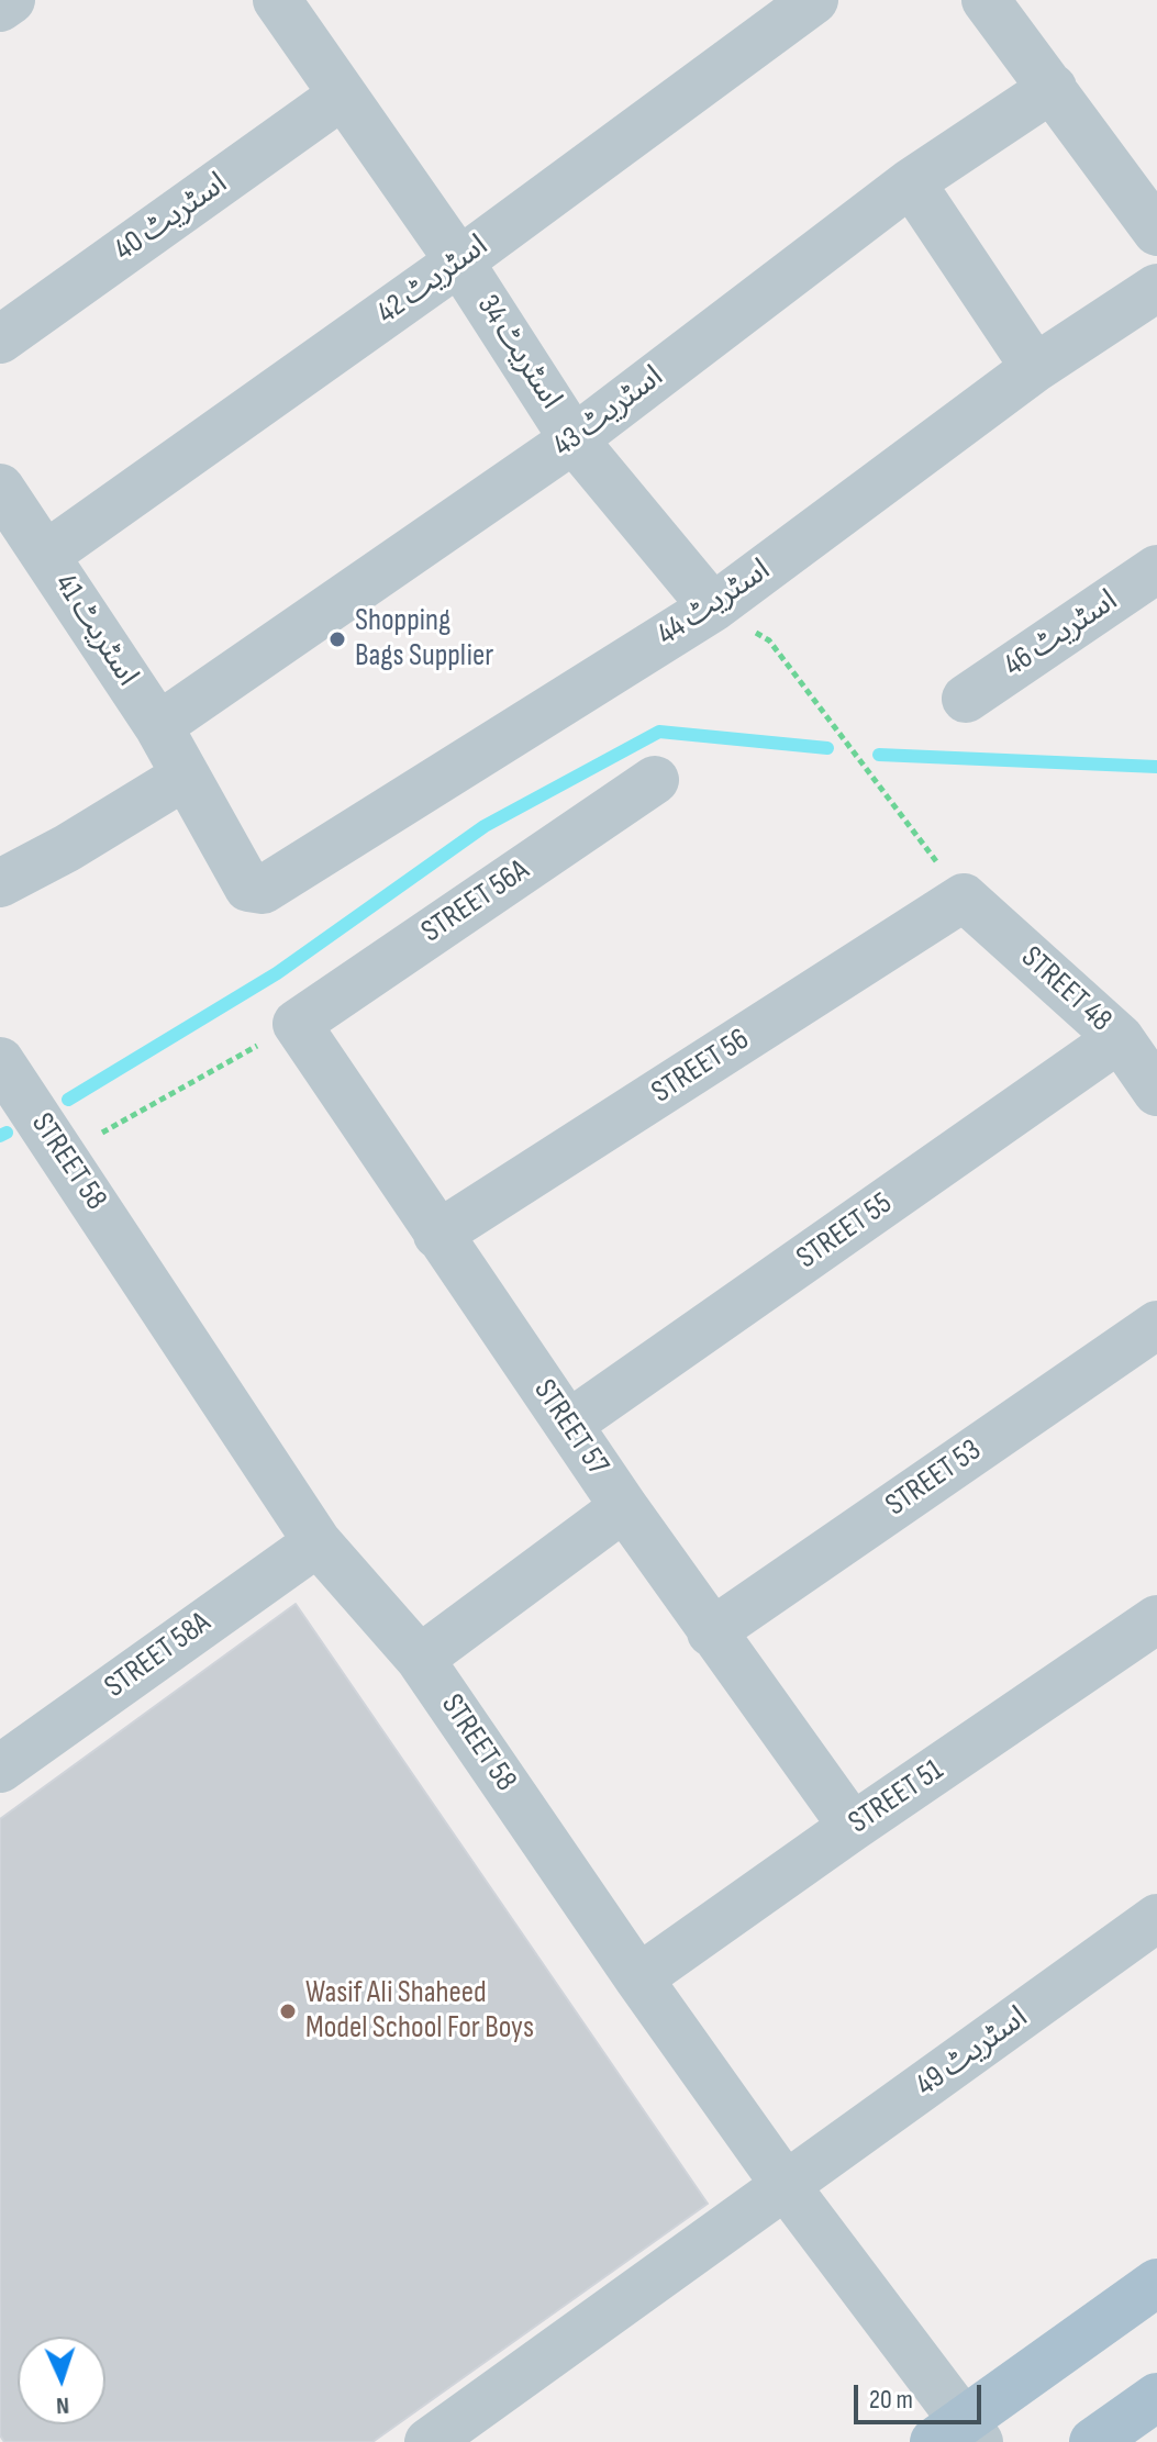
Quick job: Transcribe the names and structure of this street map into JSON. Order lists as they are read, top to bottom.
{
  "streets": {
    "street": [
      "اسٹریٹ 40",
      "اسٹریٹ 42",
      "اسٹریٹ 34",
      "اسٹریٹ 43",
      "اسٹریٹ 44",
      "اسٹریٹ 41",
      "اسٹریٹ 46",
      "STREET 56A",
      "STREET 48",
      "STREET 56",
      "STREET 58",
      "STREET 55",
      "STREET 57",
      "STREET 53",
      "STREET 58A",
      "STREET 51",
      "اسٹریٹ 49"
    ]
  },
  "crossings": [
    ["اسٹریٹ 40", "اسٹریٹ 34"],
    ["اسٹریٹ 42", "اسٹریٹ 34"],
    ["اسٹریٹ 42", "اسٹریٹ 41"],
    ["اسٹریٹ 34", "اسٹریٹ 43"],
    ["اسٹریٹ 34", "اسٹریٹ 44"],
    ["اسٹریٹ 43", "اسٹریٹ 41"],
    ["اسٹریٹ 44", "اسٹریٹ 41"],
    ["STREET 56A", "STREET 57"],
    ["STREET 48", "STREET 56"],
    ["STREET 48", "STREET 55"],
    ["STREET 56", "STREET 57"],
    ["STREET 58", "STREET 58A"],
    ["STREET 58", "STREET 51"],
    ["STREET 58", "اسٹریٹ 49"],
    ["STREET 55", "STREET 57"],
    ["STREET 57", "STREET 53"],
    ["STREET 57", "STREET 51"]
  ],
  "places": ["Shopping Bags Supplier", "Wasif Ali Shaheed Model School For Boys"],
  "scale_bar": "20 m",
  "north": "bottom"
}
